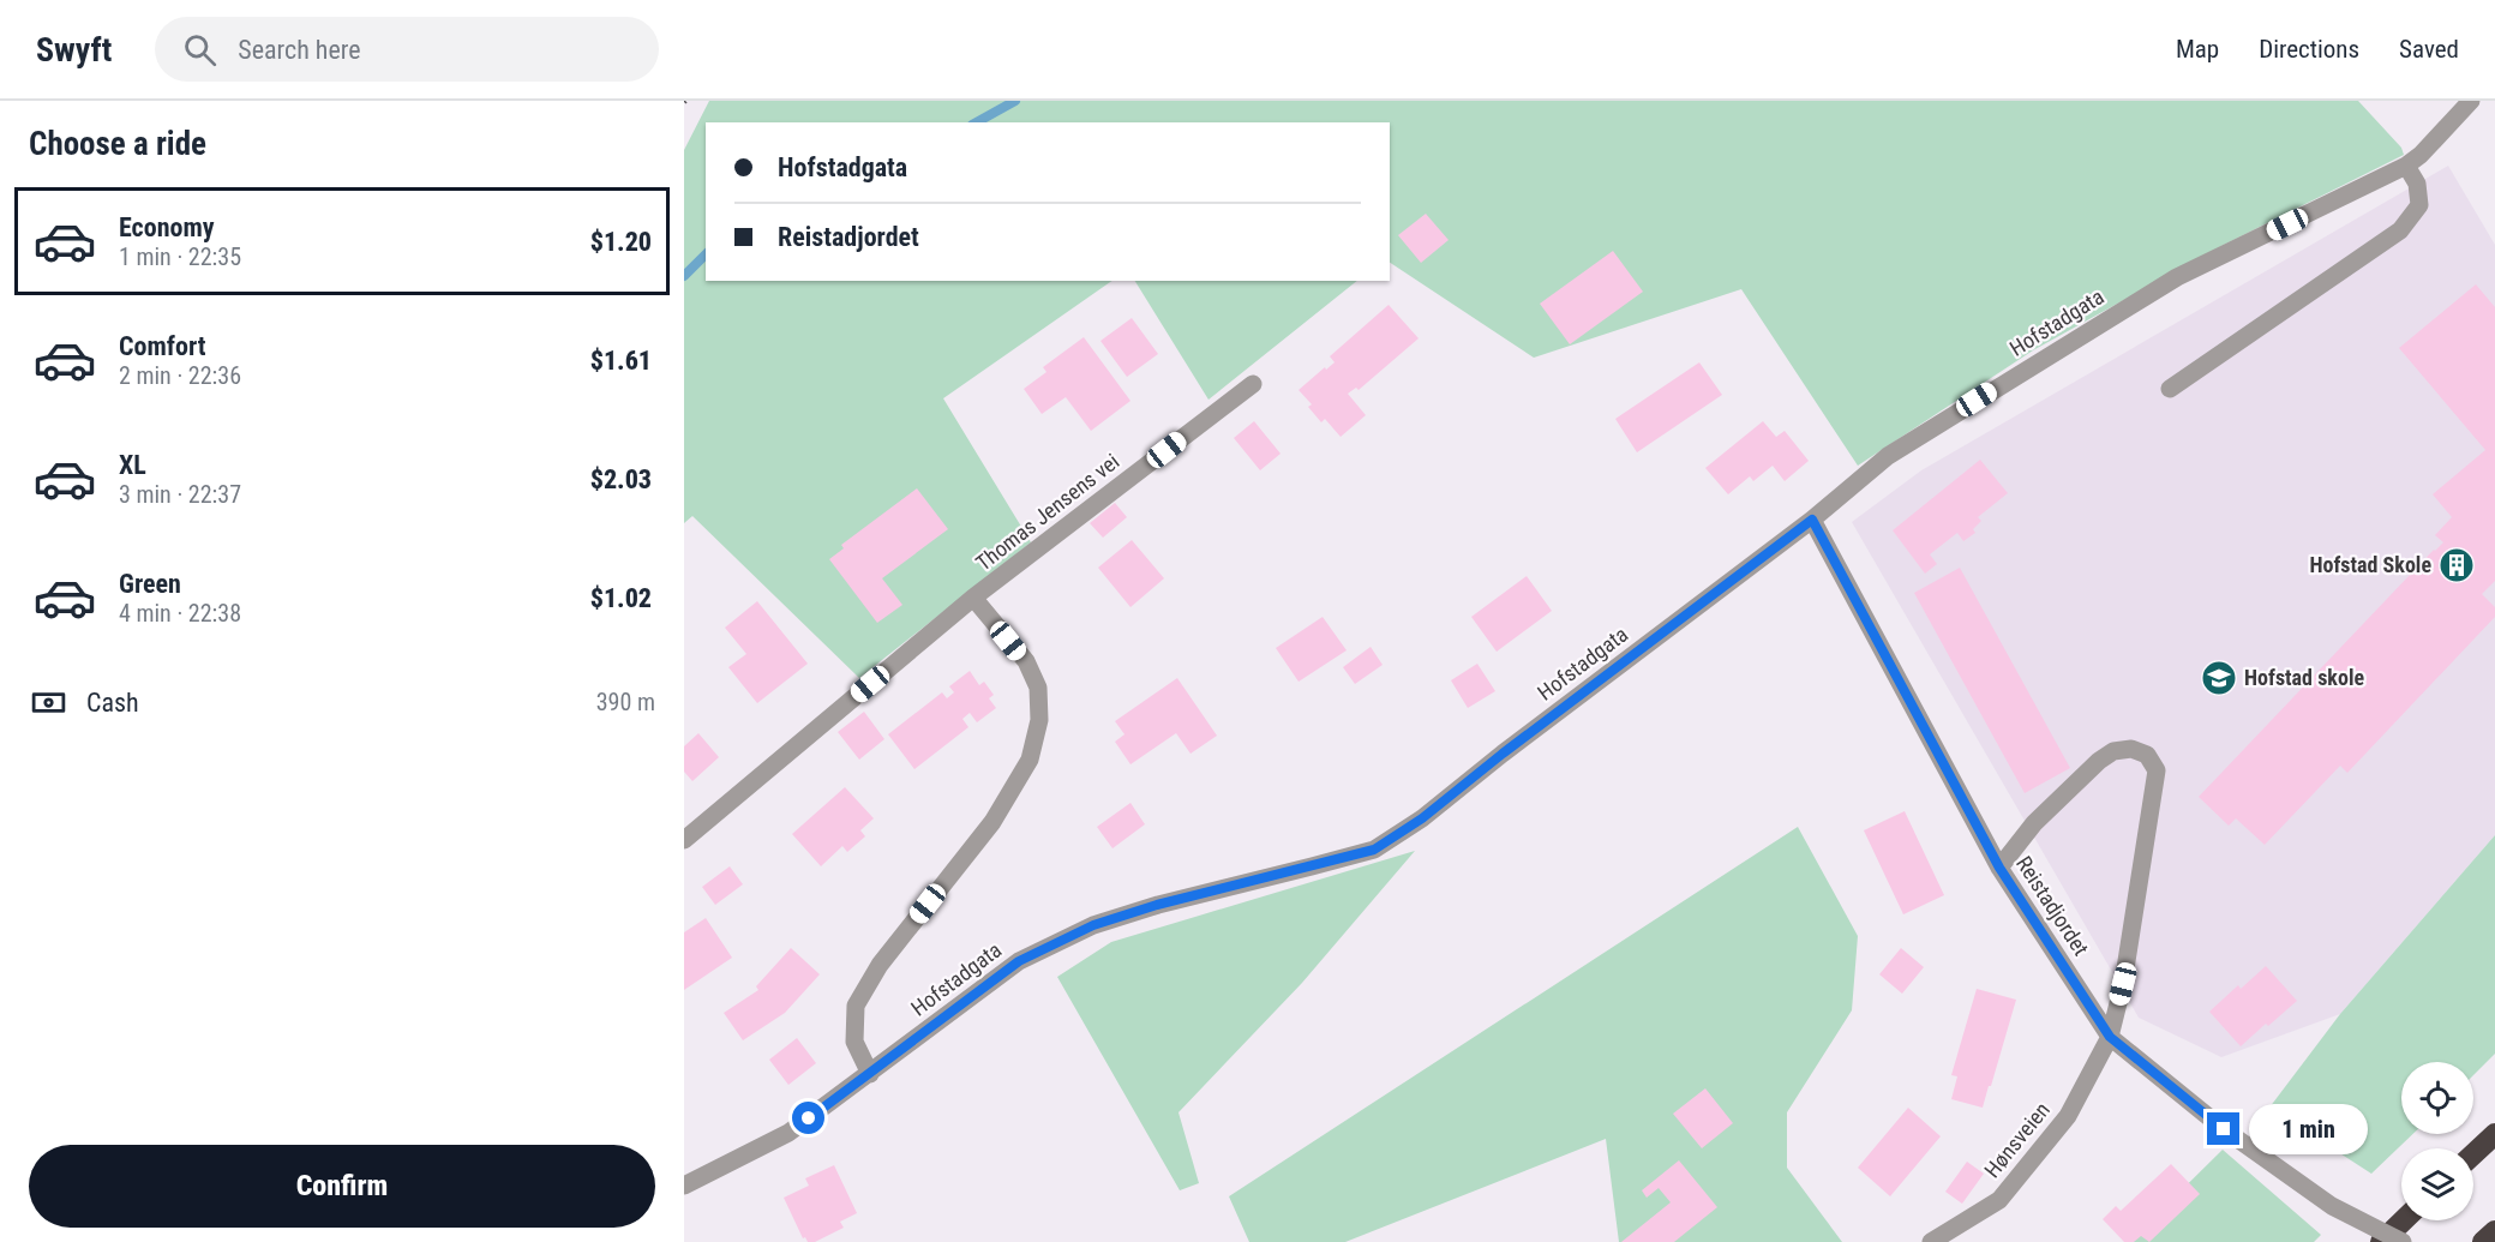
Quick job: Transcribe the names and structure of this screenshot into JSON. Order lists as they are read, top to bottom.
{
  "streets": {
    "street": [
      "Hofstadgata",
      "Thomas Jensens vei",
      "Reistadjordet",
      "Hønsveien"
    ]
  },
  "crossings": [
    ["Hofstadgata", "Thomas Jensens vei"],
    ["Hofstadgata", "Reistadjordet"],
    ["Reistadjordet", "Hønsveien"]
  ],
  "places": {
    "building": ["Hofstad Skole"],
    "school or university": ["Hofstad skole"]
  },
  "page": {
    "header": "Swyft",
    "search": "Search here",
    "nav": ["Map", "Directions", "Saved"],
    "heading": "Choose a ride",
    "banner": ["Hofstadgata", "Reistadjordet"],
    "list": [
      {
        "name": "Economy",
        "note": "1 min · 22:35",
        "value": "$1.20"
      },
      {
        "name": "Comfort",
        "note": "2 min · 22:36",
        "value": "$1.61"
      },
      {
        "name": "XL",
        "note": "3 min · 22:37",
        "value": "$2.03"
      },
      {
        "name": "Green",
        "note": "4 min · 22:38",
        "value": "$1.02"
      }
    ],
    "pay": ["Cash", "390 m"],
    "bubble": "1 min",
    "buttons": "Confirm"
  }
}
